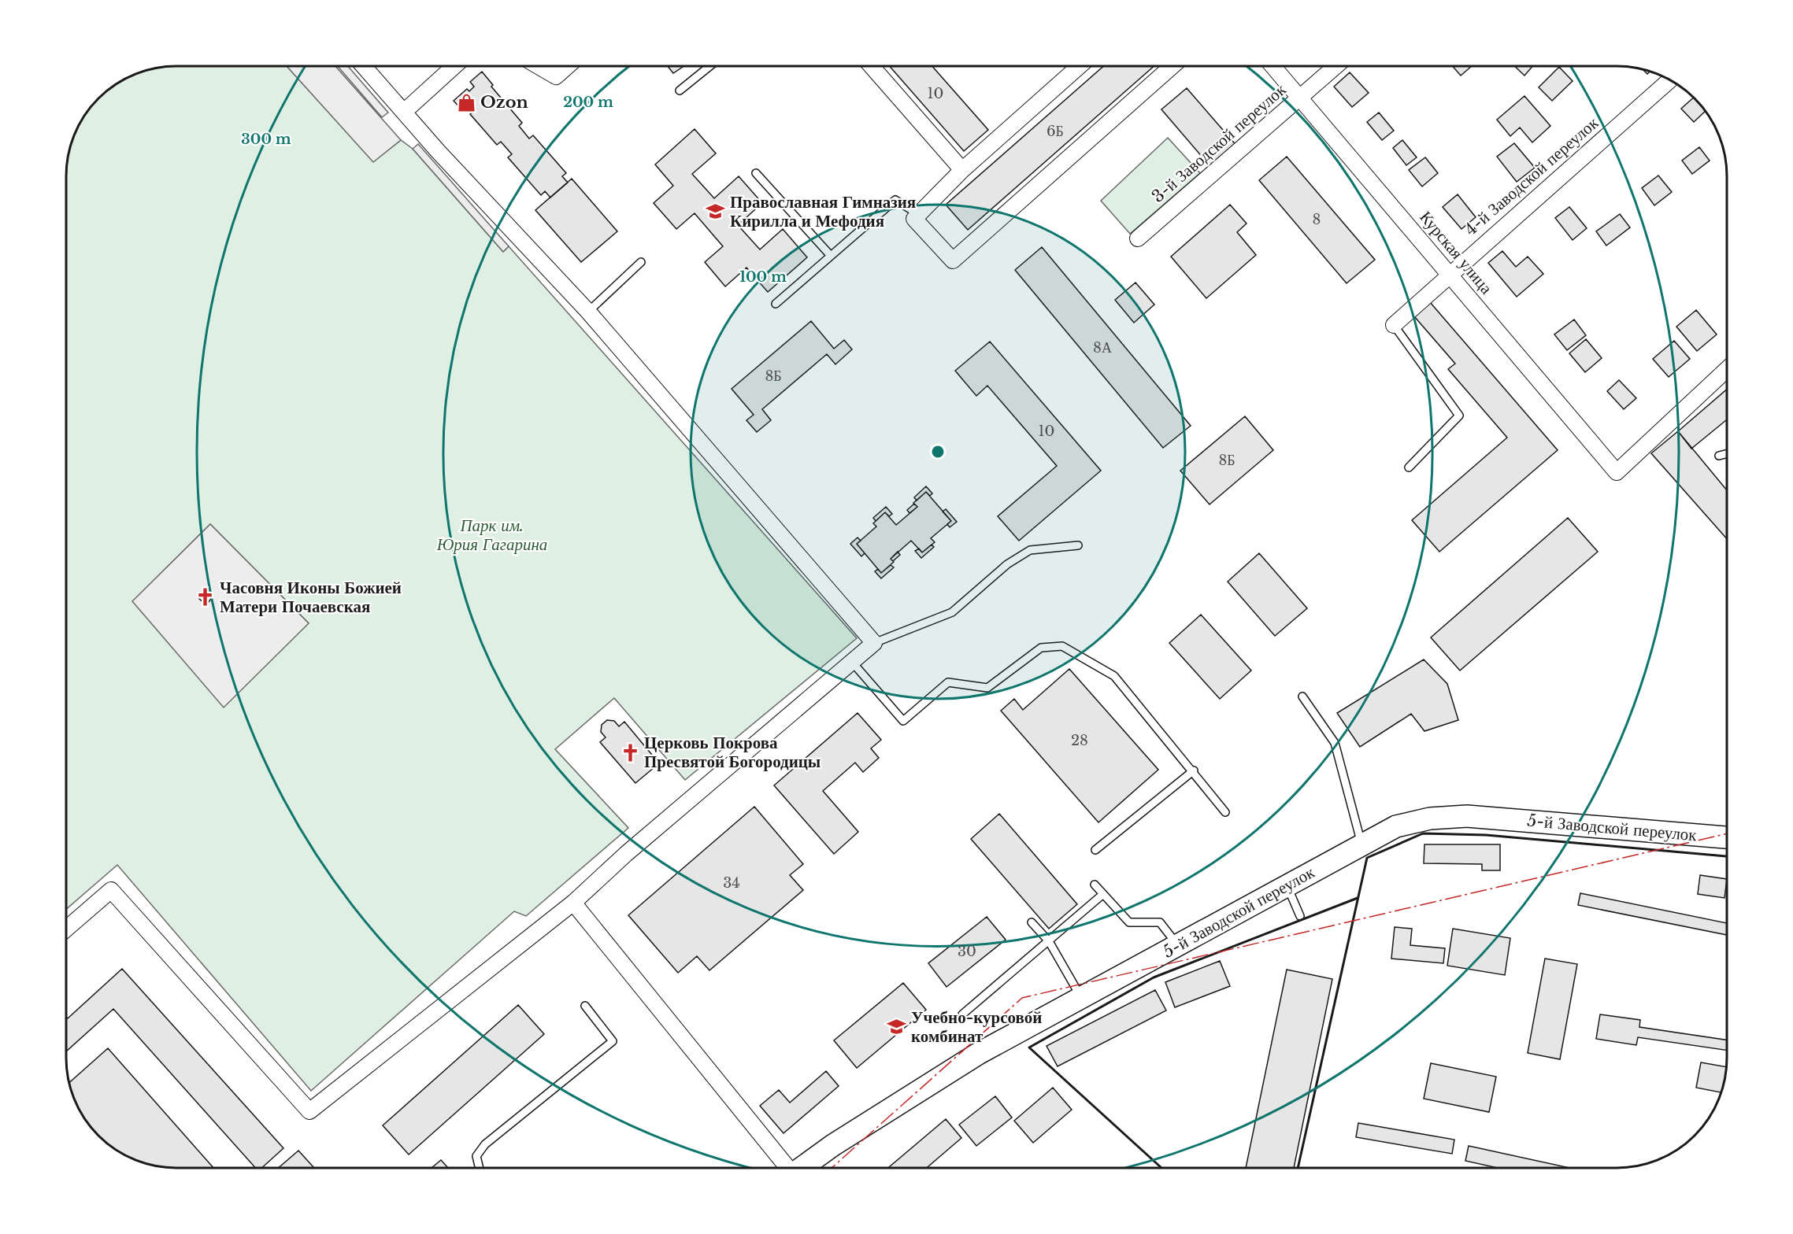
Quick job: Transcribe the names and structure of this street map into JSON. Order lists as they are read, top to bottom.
{
  "streets": {
    "street": [
      "3-й Заводской переулок",
      "4-й Заводской переулок",
      "Курская улица",
      "5-й Заводской переулок"
    ]
  },
  "crossings": [
    ["3-й Заводской переулок", "Курская улица"],
    ["4-й Заводской переулок", "Курская улица"]
  ],
  "parks": ["Парк им. Юрия Гагарина"],
  "places": {
    "shop": ["Ozon"],
    "school or university": ["Православная Гимназия Кирилла и Мефодия", "Учебно-курсовой комбинат"],
    "church": ["Часовня Иконы Божией Матери Почаевская", "Церковь Покрова Пресвятой Богородицы"]
  },
  "house_numbers": [
    "10",
    "6Б",
    "8",
    "8А",
    "8Б",
    "10",
    "8Б",
    "28",
    "34",
    "30"
  ],
  "rings": ["200 m", "300 m", "100 m"]
}
